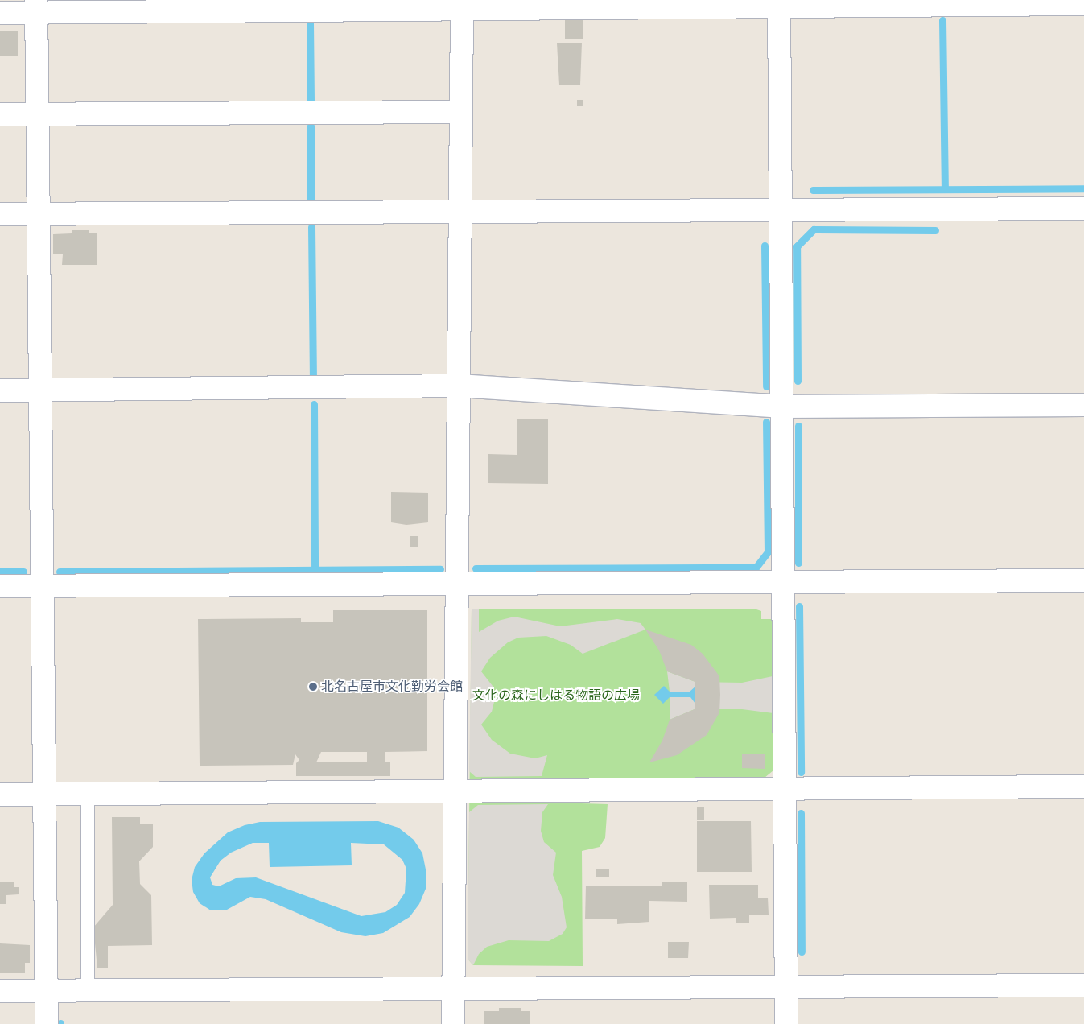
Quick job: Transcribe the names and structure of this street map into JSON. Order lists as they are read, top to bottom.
{
  "parks": ["文化の森にしはる物語の広場"],
  "places": ["北名古屋市文化勤労会館"]
}
